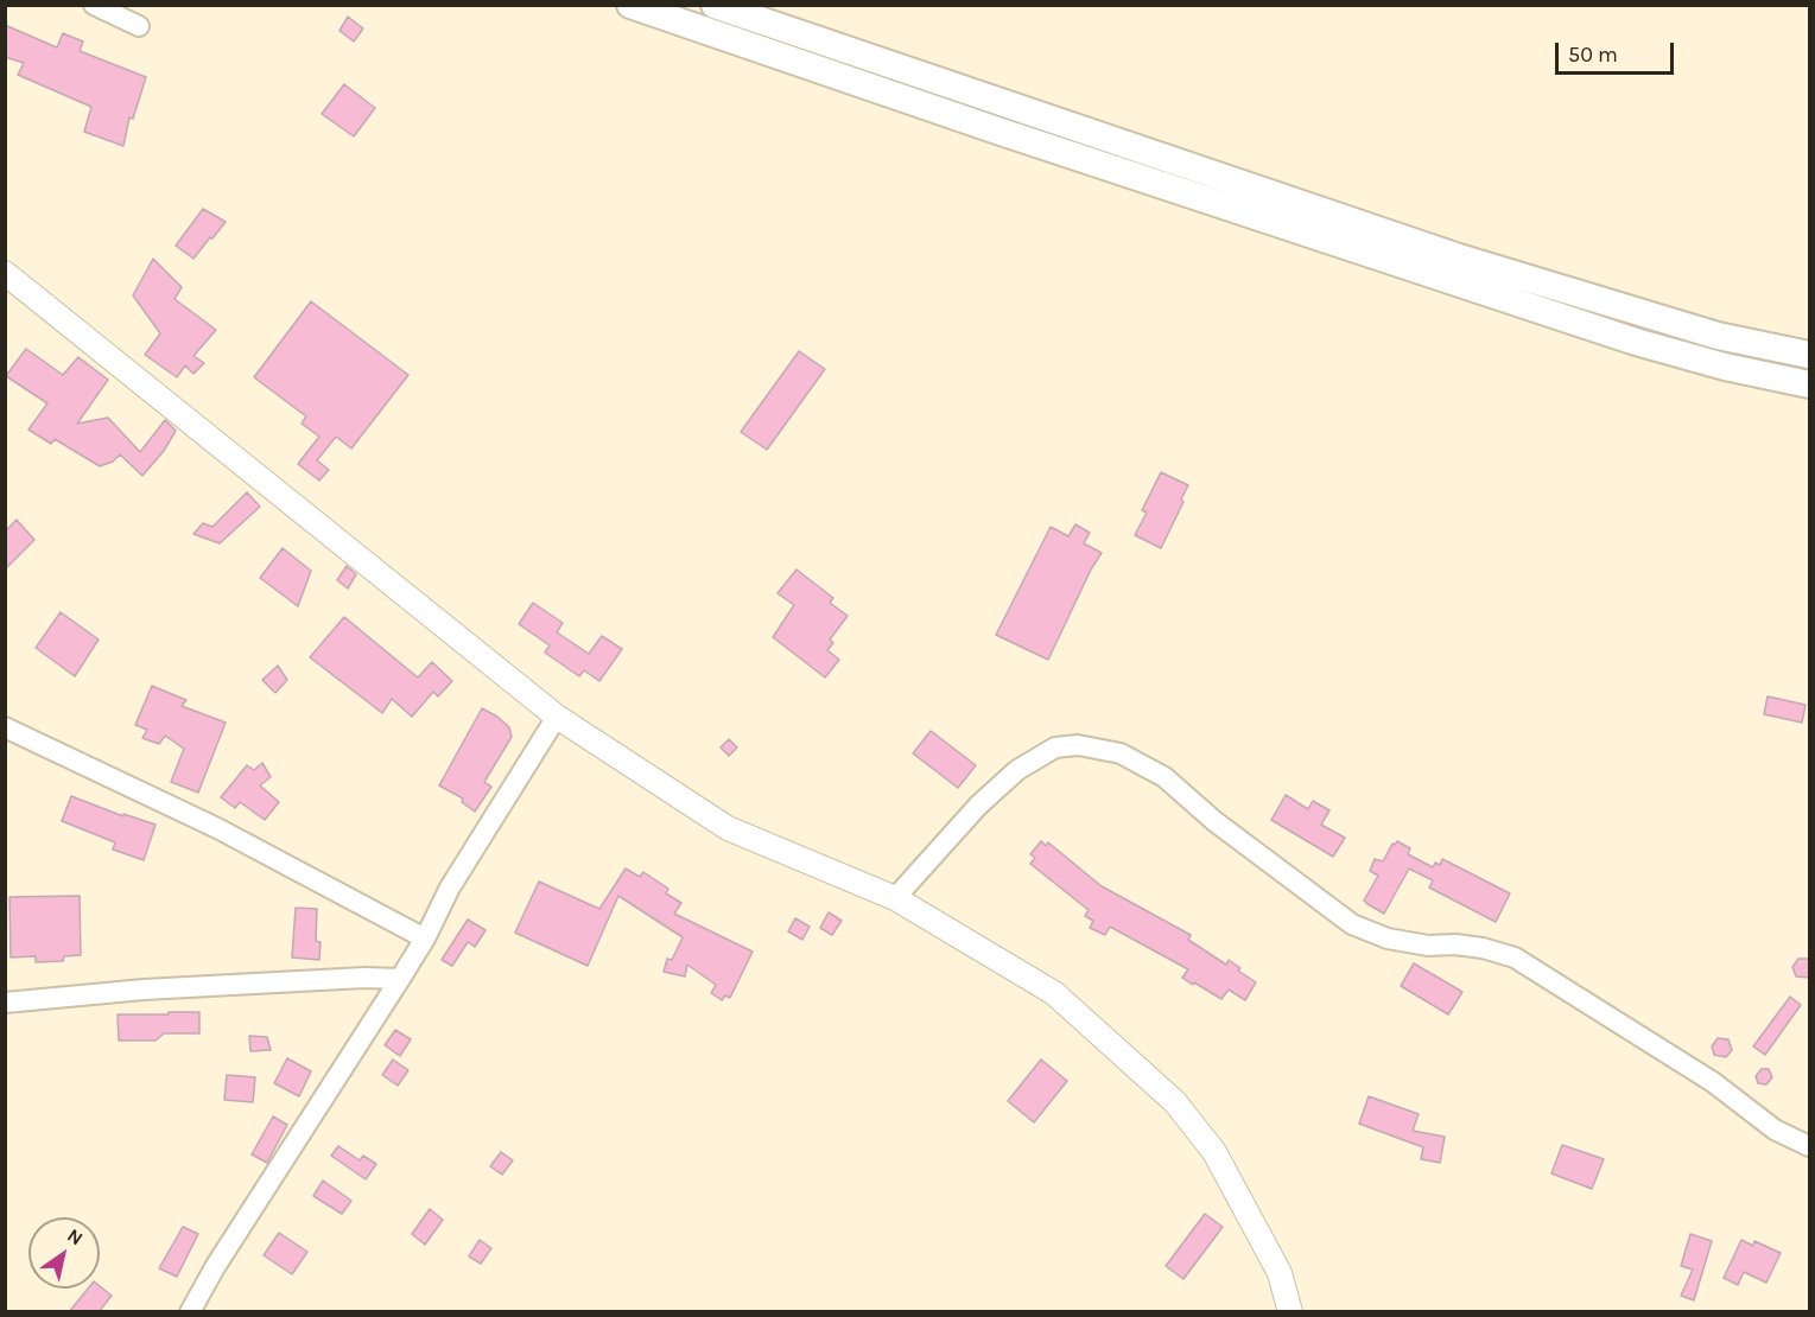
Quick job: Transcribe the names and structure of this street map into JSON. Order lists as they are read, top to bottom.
{
  "scale_bar": "50 m",
  "north": "top right"
}
